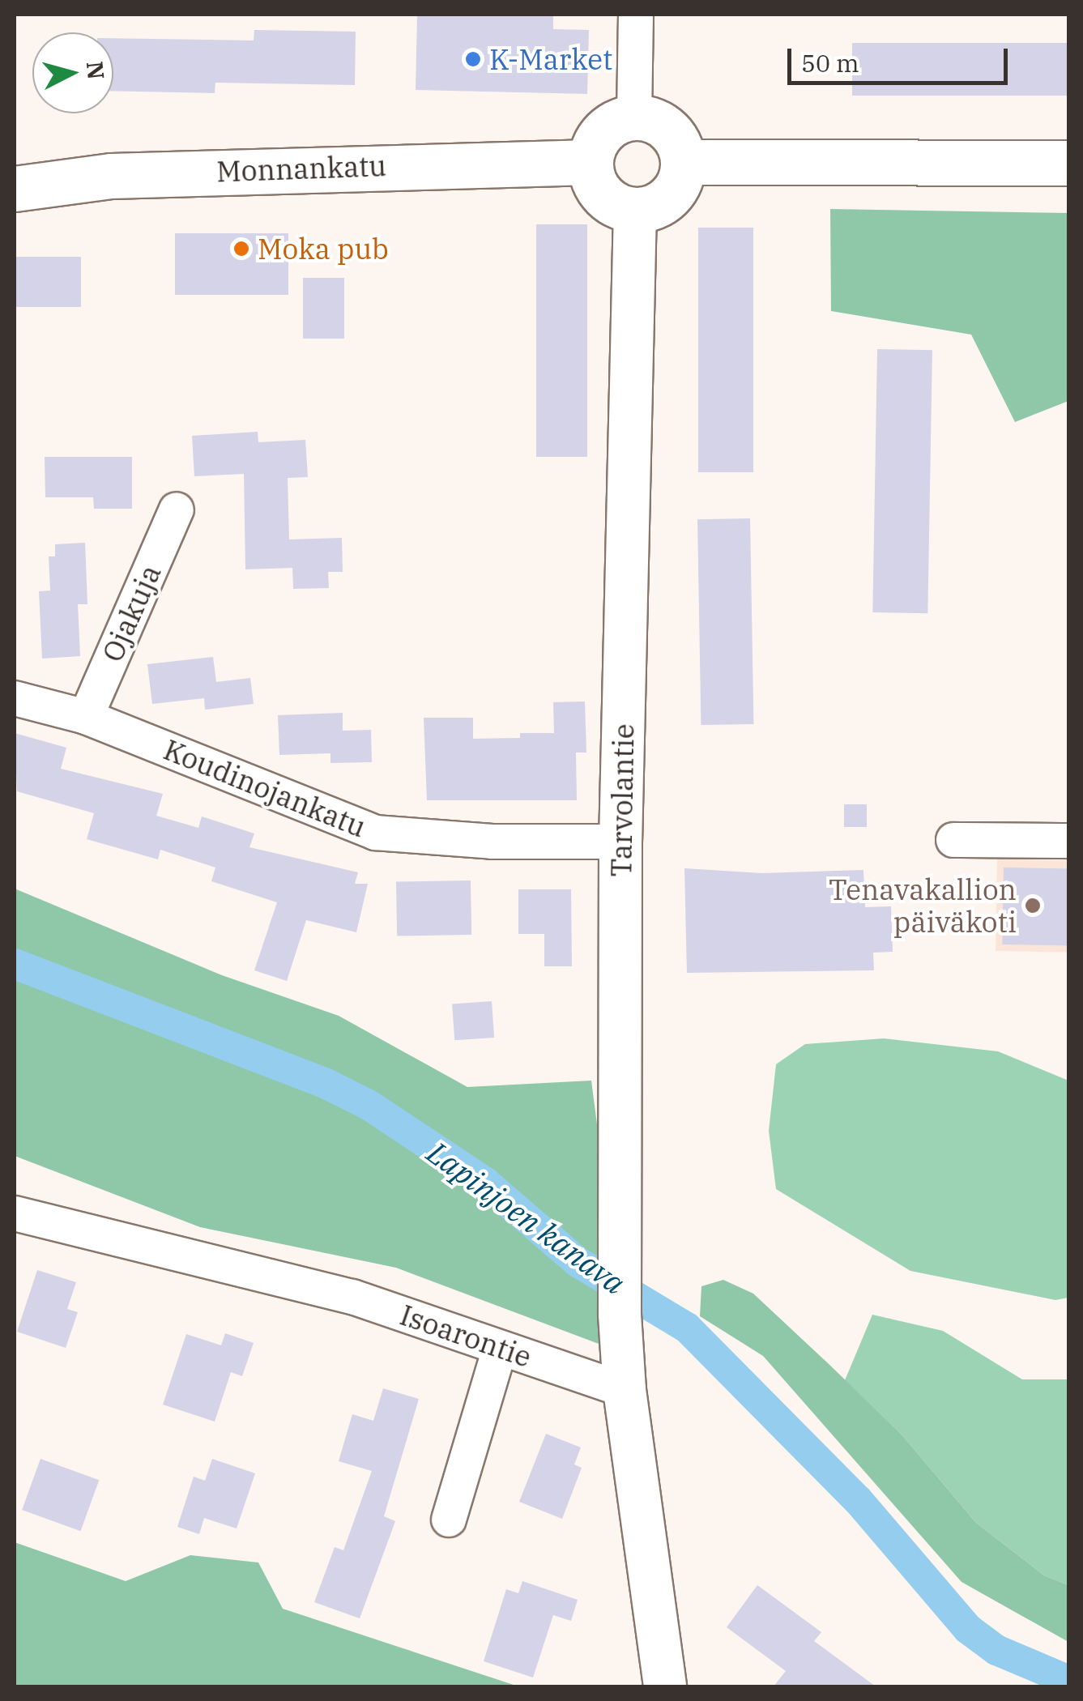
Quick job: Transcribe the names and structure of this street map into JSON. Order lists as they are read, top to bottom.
{
  "streets": {
    "main road": ["Monnankatu"],
    "street": [
      "Ojakuja",
      "Koudinojankatu",
      "Tarvolantie",
      "Isoarontie"
    ]
  },
  "crossings": [
    ["Monnankatu", "Tarvolantie"],
    ["Ojakuja", "Koudinojankatu"],
    ["Koudinojankatu", "Tarvolantie"],
    ["Tarvolantie", "Isoarontie"]
  ],
  "water": ["Lapinjoen kanava"],
  "places": ["K-Market", "Moka pub", "Tenavakallion päiväkoti"],
  "scale_bar": "50 m",
  "north": "right"
}
